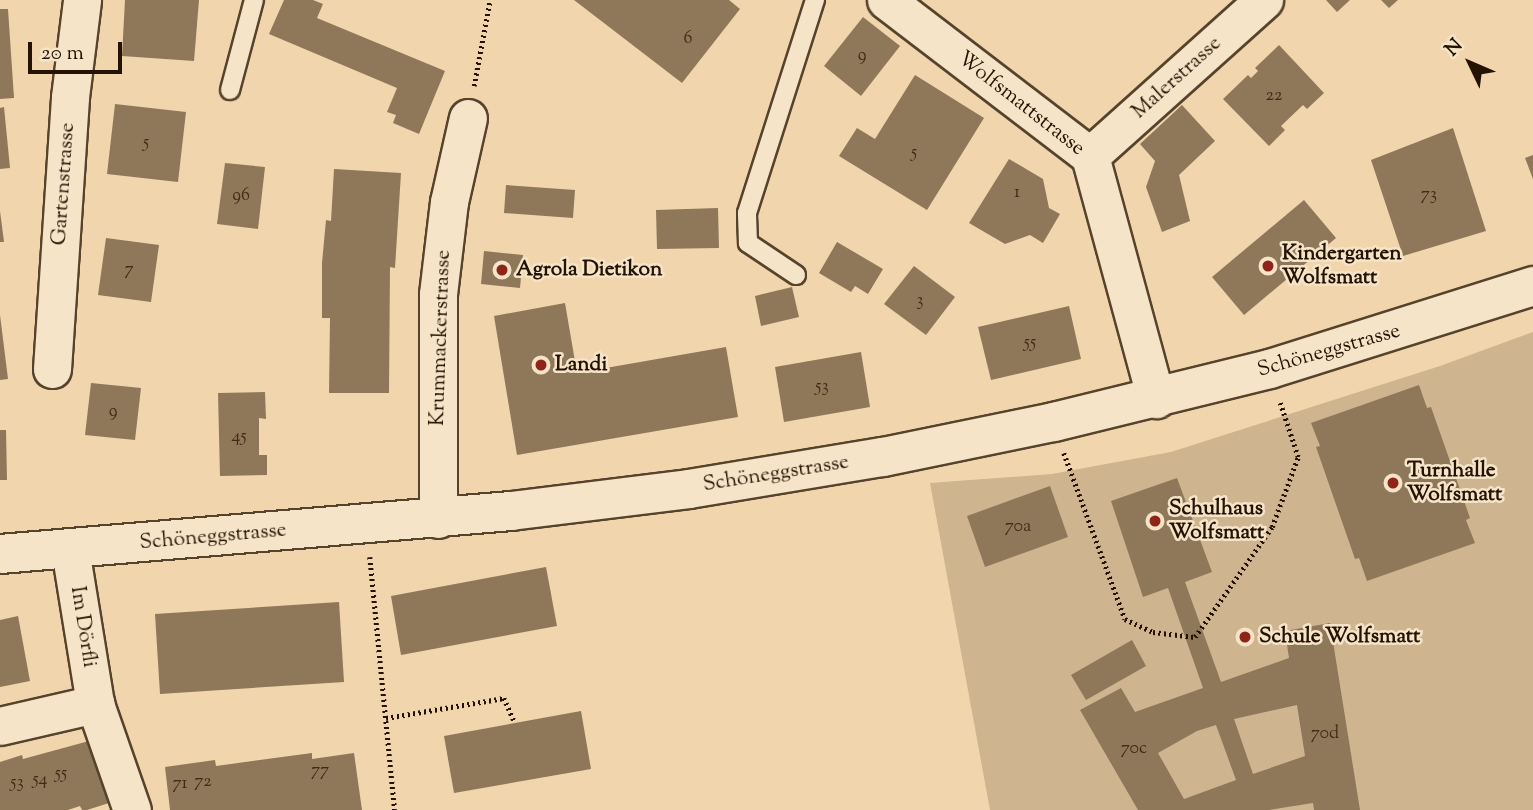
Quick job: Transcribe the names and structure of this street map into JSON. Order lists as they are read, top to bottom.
{
  "streets": {
    "street": [
      "Malerstrasse",
      "Wolfsmattstrasse",
      "Gartenstrasse",
      "Krummackerstrasse",
      "Schöneggstrasse",
      "Im Dörfli"
    ]
  },
  "crossings": [
    ["Malerstrasse", "Wolfsmattstrasse"],
    ["Wolfsmattstrasse", "Schöneggstrasse"],
    ["Krummackerstrasse", "Schöneggstrasse"],
    ["Schöneggstrasse", "Im Dörfli"]
  ],
  "places": [
    "Kindergarten Wolfsmatt",
    "Agrola Dietikon",
    "Landi",
    "Turnhalle Wolfsmatt",
    "Schulhaus Wolfsmatt",
    "Schule Wolfsmatt"
  ],
  "house_numbers": [
    "6",
    "9",
    "22",
    "5",
    "5",
    "1",
    "73",
    "96",
    "7",
    "3",
    "55",
    "53",
    "9",
    "45",
    "70a",
    "70d",
    "70c",
    "77",
    "55",
    "54",
    "72",
    "53",
    "71"
  ],
  "scale_bar": "20 m",
  "north": "top left"
}
